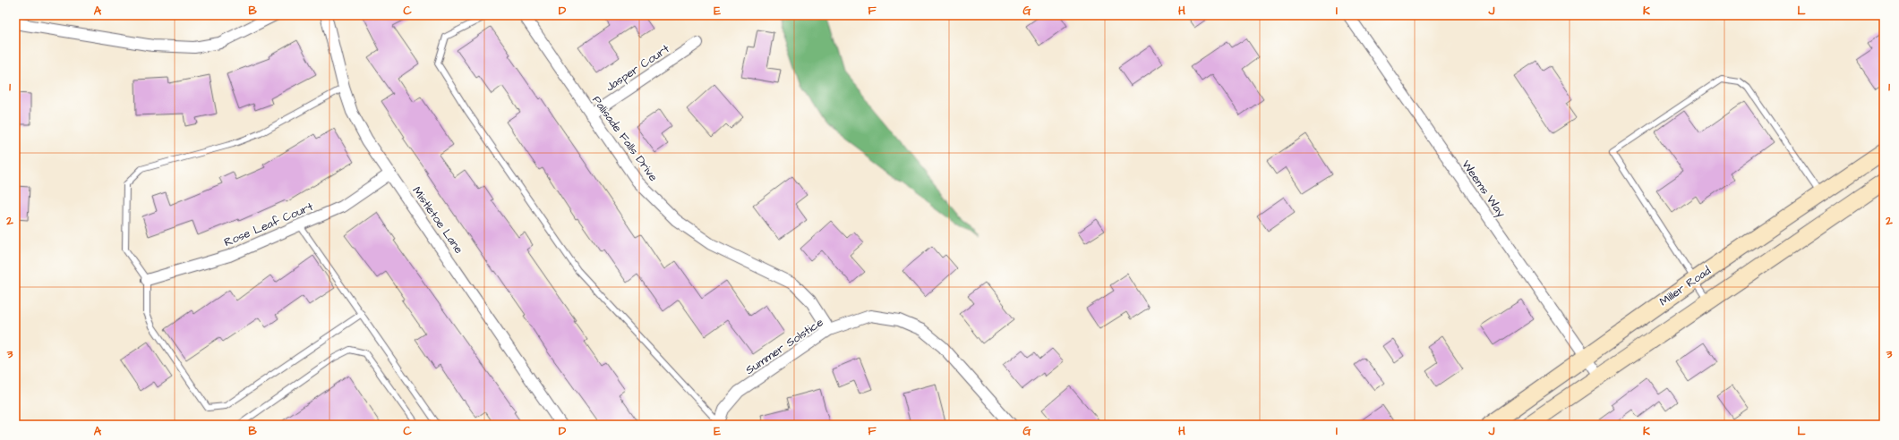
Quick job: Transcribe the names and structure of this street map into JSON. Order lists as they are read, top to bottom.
{
  "streets": {
    "main road": ["Miller Road"],
    "street": [
      "Jasper Court",
      "Palisade Falls Drive",
      "Weems Way",
      "Mistletoe Lane",
      "Rose Leaf Court",
      "Summer Solstice"
    ]
  },
  "crossings": [
    ["Jasper Court", "Palisade Falls Drive"],
    ["Palisade Falls Drive", "Summer Solstice"],
    ["Weems Way", "Miller Road"],
    ["Mistletoe Lane", "Rose Leaf Court"]
  ],
  "grid": {
    "columns": [
      "A",
      "B",
      "C",
      "D",
      "E",
      "F",
      "G",
      "H",
      "I",
      "J",
      "K",
      "L"
    ],
    "rows": ["1", "2", "3"]
  }
}
